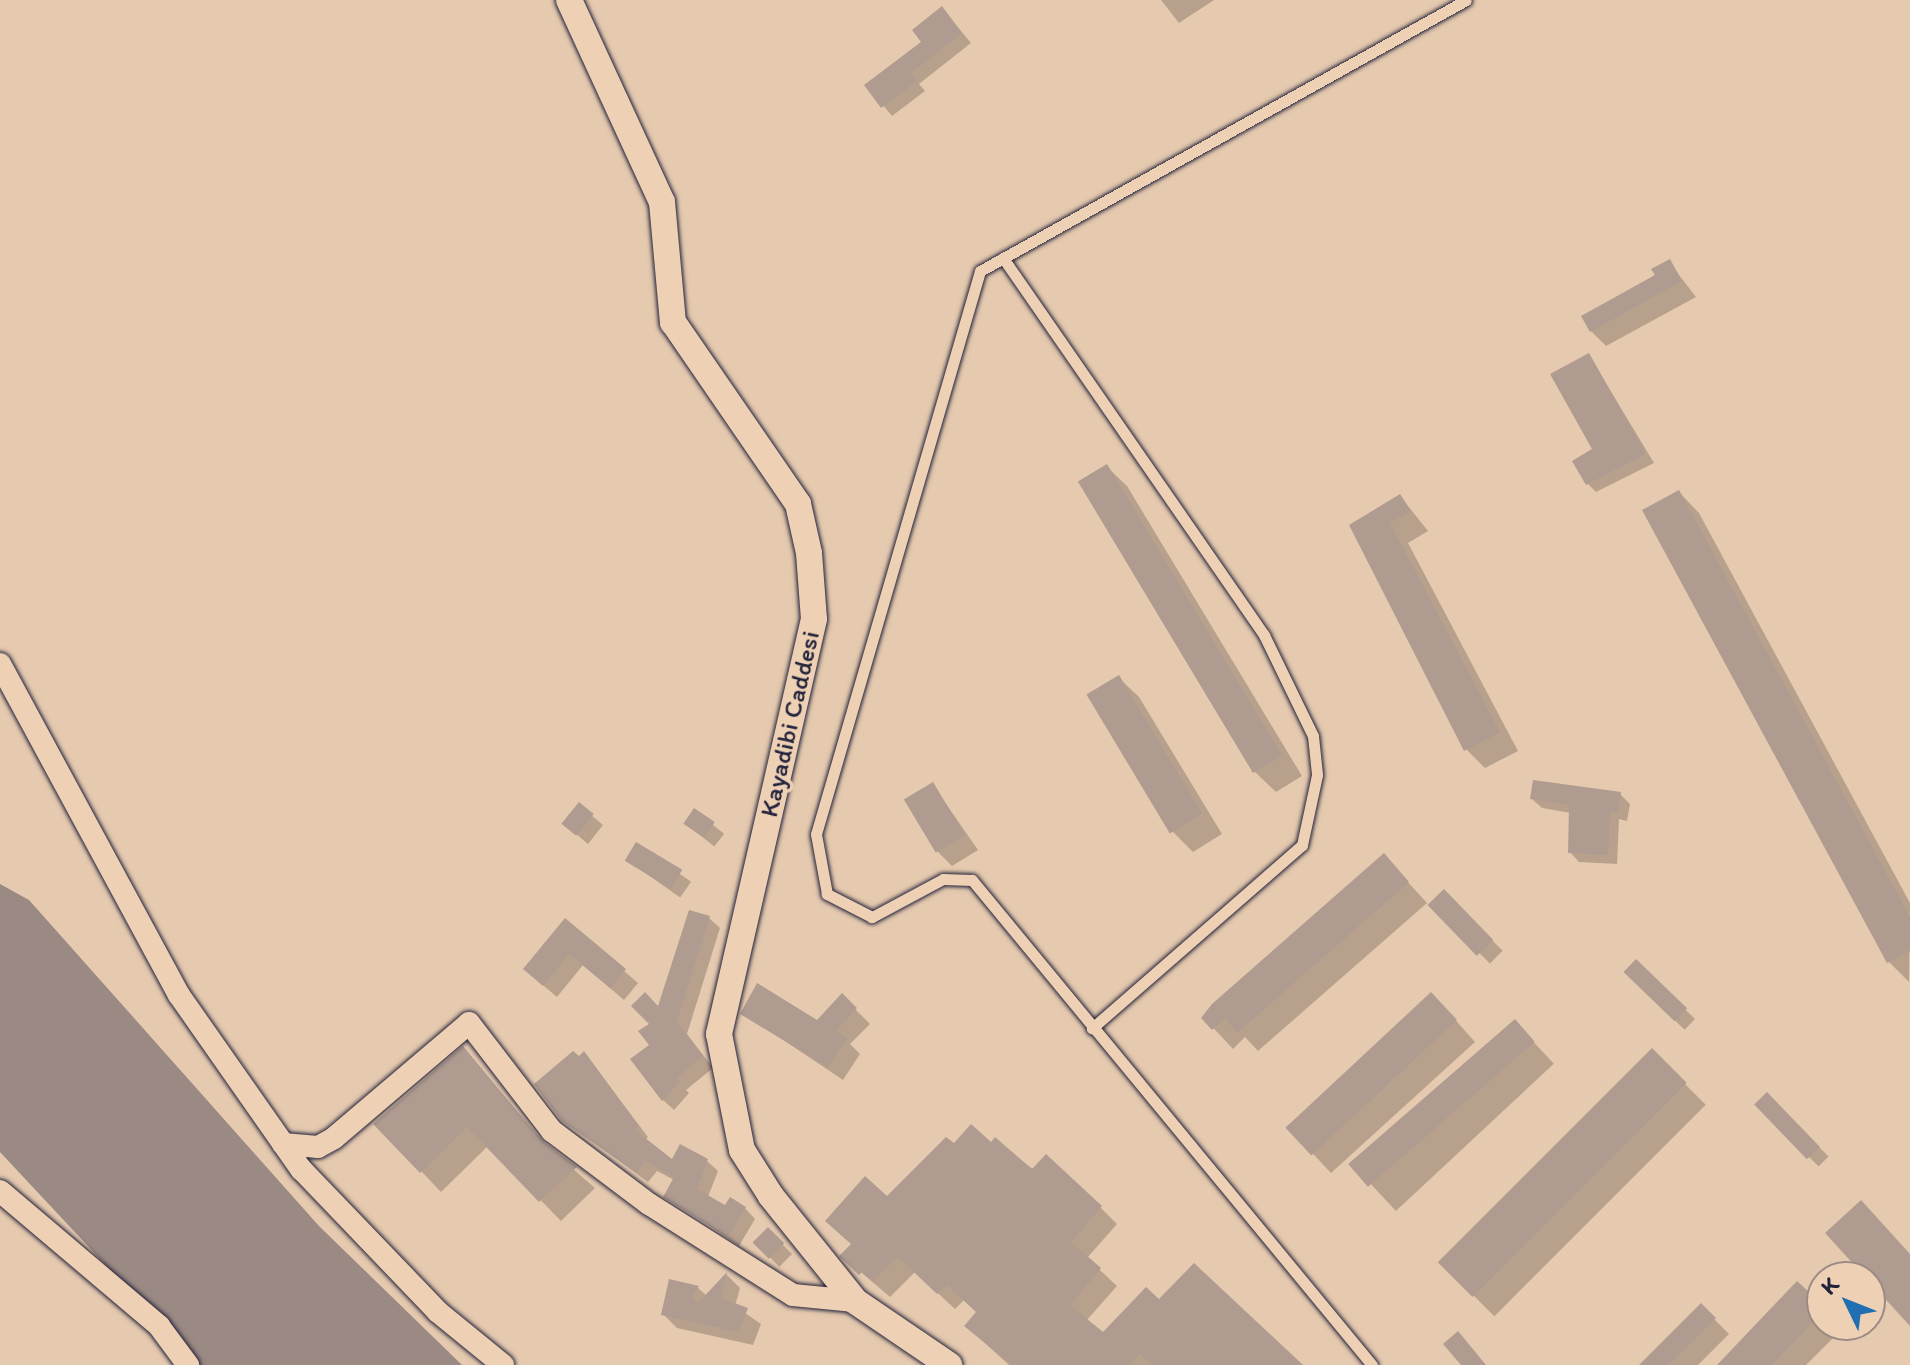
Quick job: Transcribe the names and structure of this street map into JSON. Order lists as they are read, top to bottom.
{
  "streets": {
    "street": ["Kayadibi Caddesi"]
  },
  "north": "top left"
}
